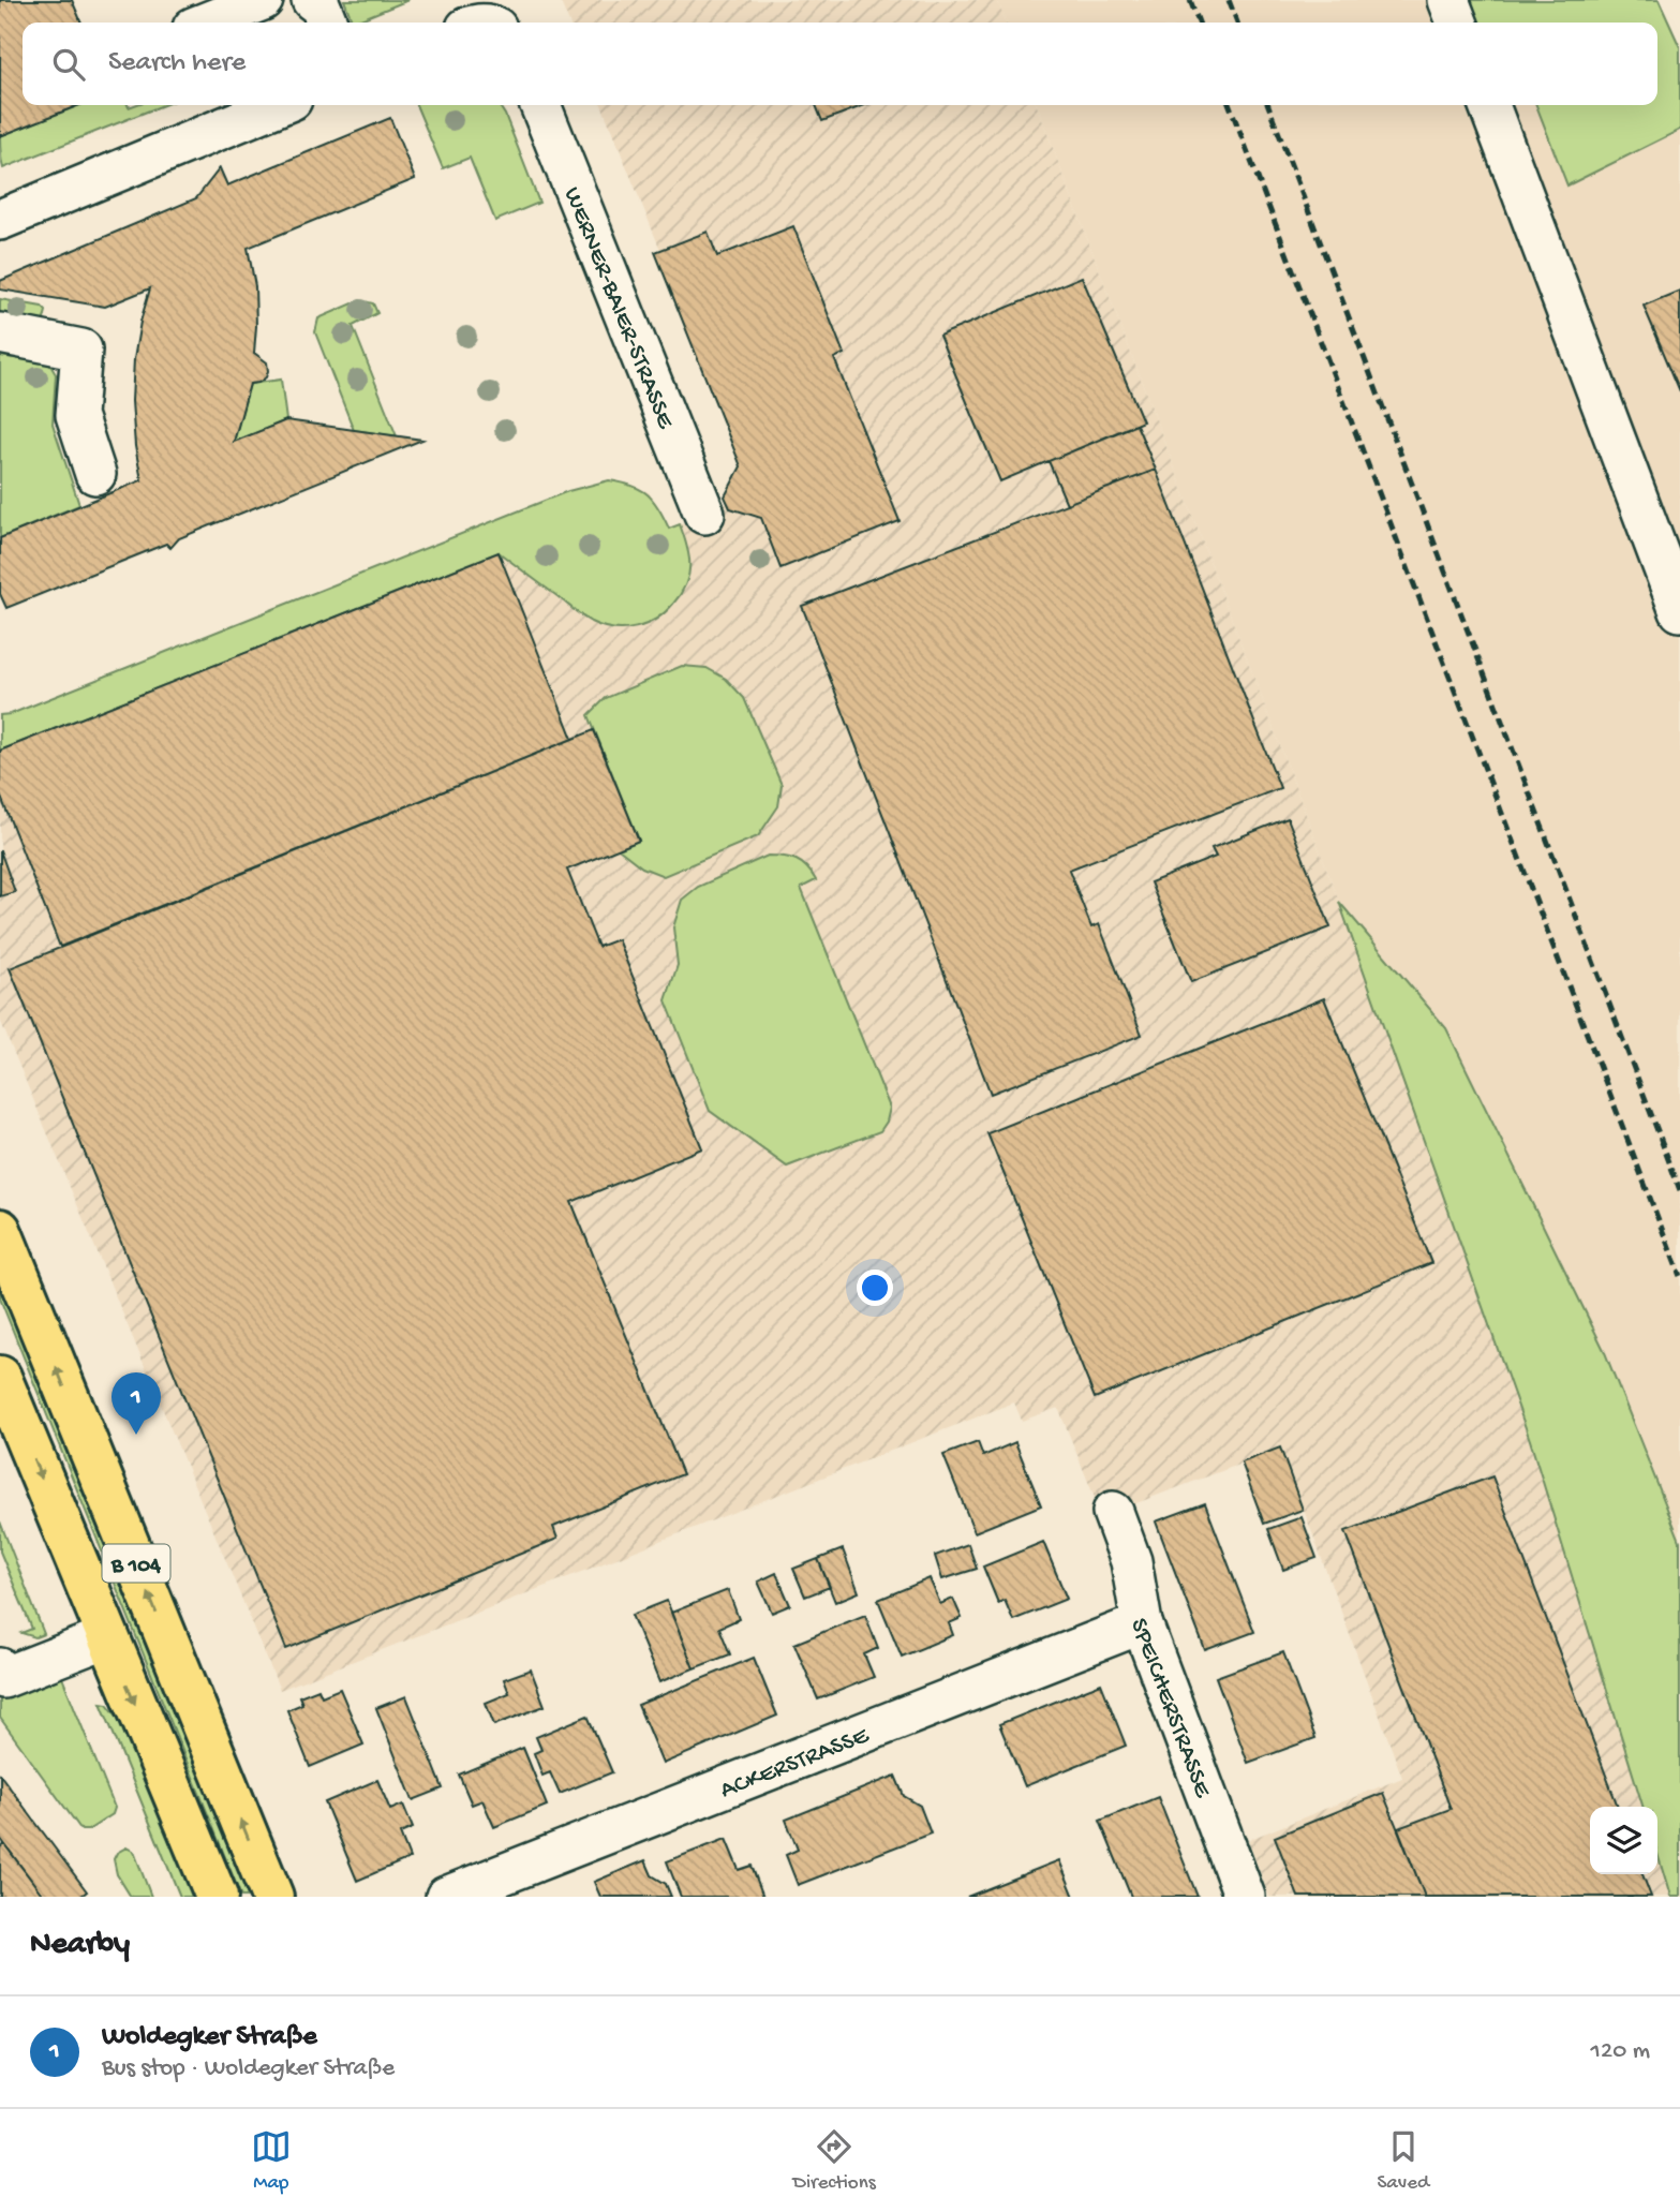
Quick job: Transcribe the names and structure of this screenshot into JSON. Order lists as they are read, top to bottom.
{
  "streets": {
    "main road": ["B 104"],
    "street": ["WERNER-BAIER-STRASSE", "SPEICHERSTRASSE", "ACKERSTRASSE"]
  },
  "crossings": [
    ["SPEICHERSTRASSE", "ACKERSTRASSE"]
  ],
  "page": {
    "search": "Search here",
    "pins": "1",
    "heading": "Nearby",
    "list": [
      {
        "mark": "1",
        "name": "Woldegker Straße",
        "note": "Bus stop · Woldegker Straße",
        "value": "120 m"
      }
    ],
    "nav": ["Map", "Directions", "Saved"]
  }
}
